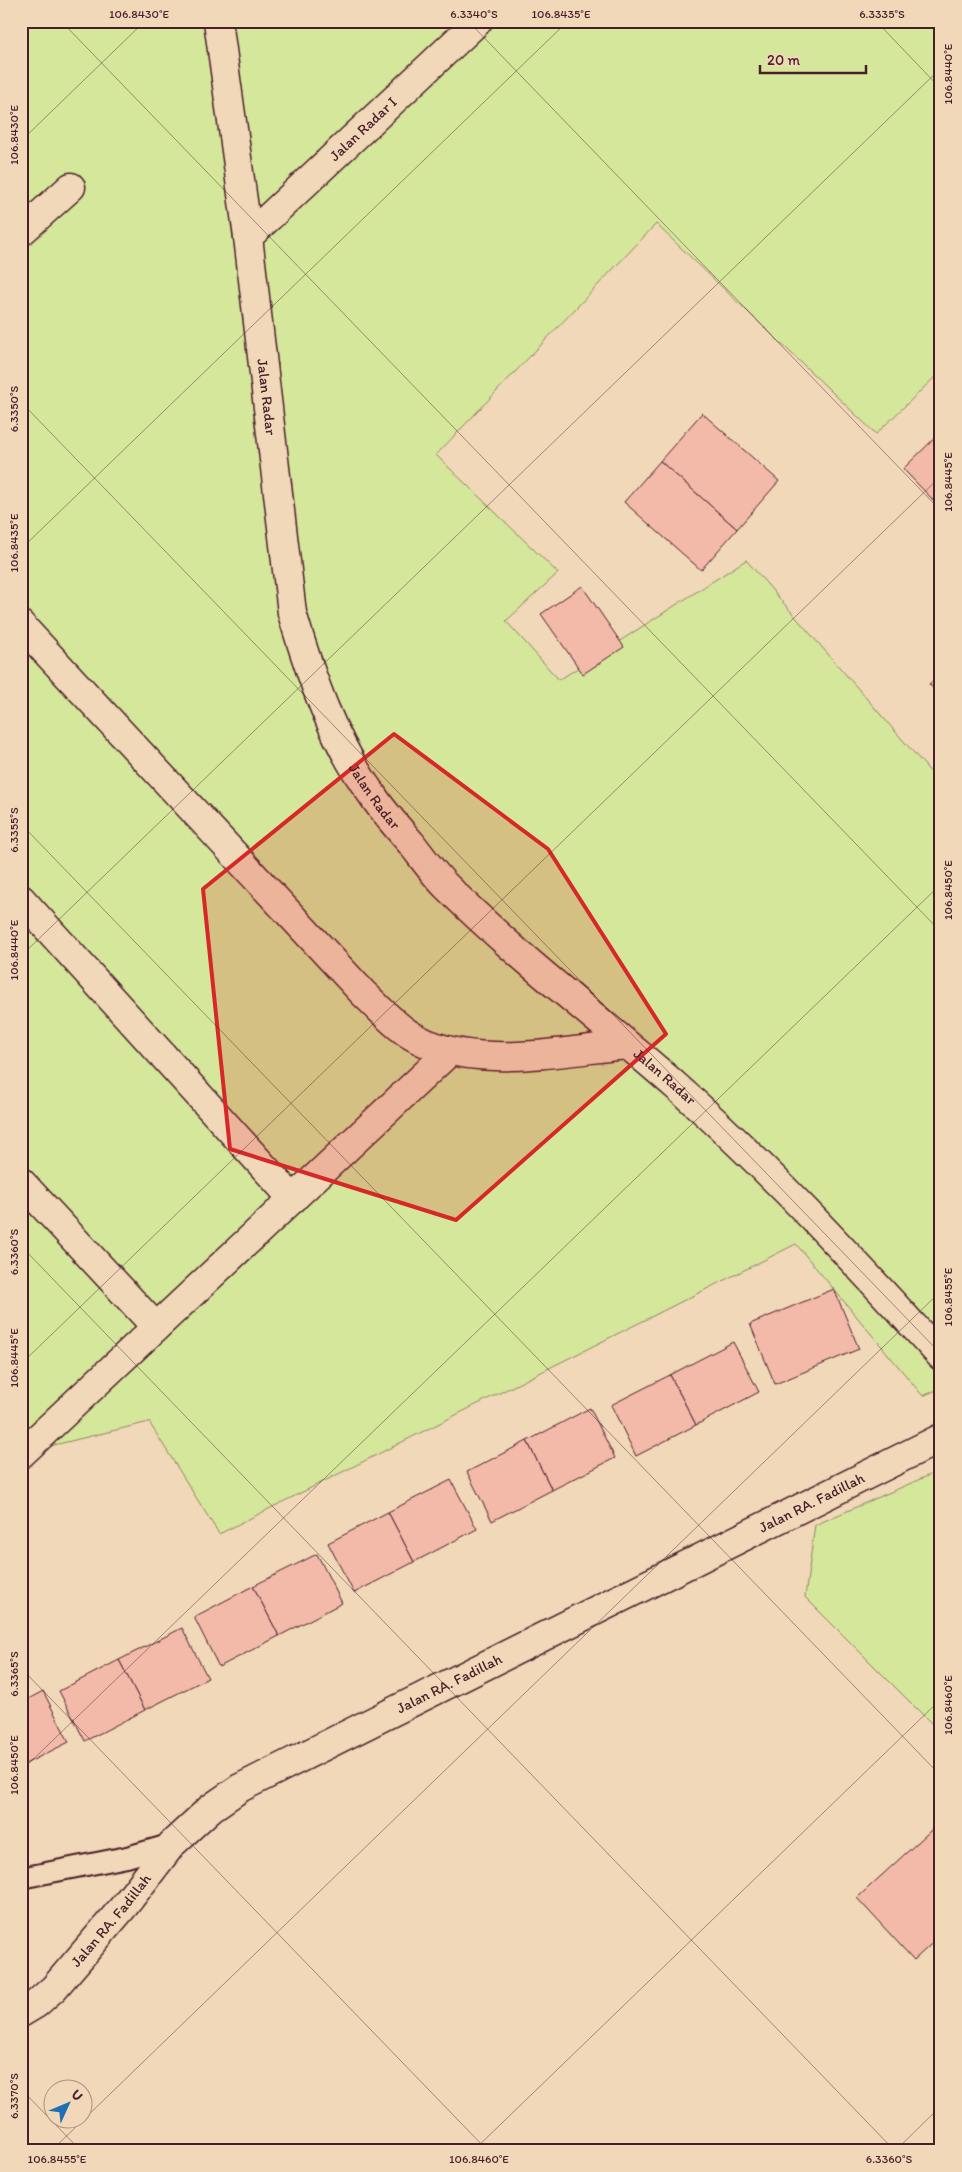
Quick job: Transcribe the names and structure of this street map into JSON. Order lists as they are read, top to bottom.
{
  "streets": {
    "street": ["Jalan Radar I", "Jalan Radar", "Jalan RA. Fadillah"]
  },
  "crossings": [
    ["Jalan Radar I", "Jalan Radar"]
  ],
  "scale_bar": "20 m",
  "north": "top right",
  "coordinates": [
    "106.8430°E",
    "6.3340°S",
    "106.8435°E",
    "6.3335°S",
    "106.8440°E",
    "6.3350°S",
    "106.8445°E",
    "6.3355°S",
    "106.8450°E",
    "6.3360°S",
    "106.8455°E",
    "6.3365°S",
    "106.8460°E",
    "6.3370°S"
  ]
}
